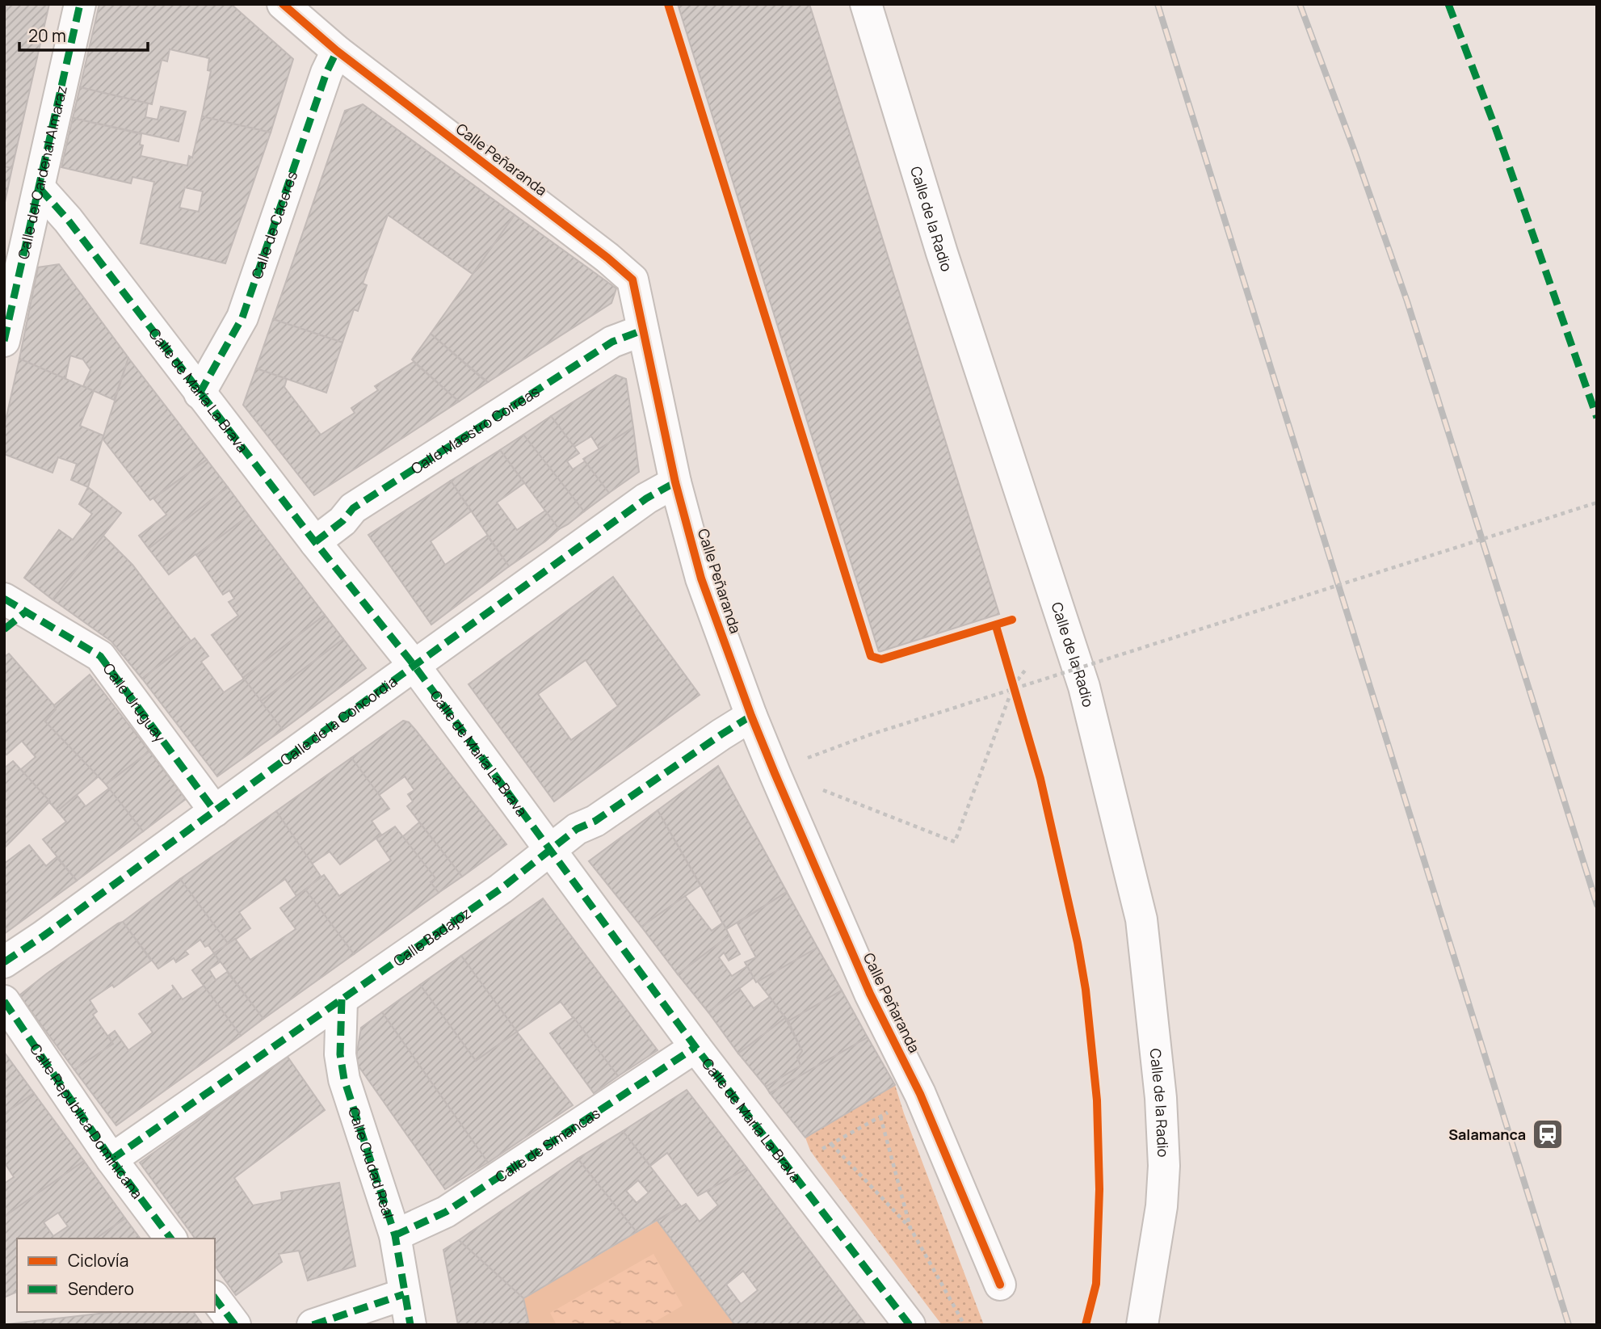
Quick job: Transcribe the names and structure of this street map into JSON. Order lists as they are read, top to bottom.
{
  "streets": {
    "street": [
      "Calle Peñaranda",
      "Calle del Cardenal Almaraz",
      "Calle de la Radio",
      "Calle de Cáceres",
      "Calle de María La Brava",
      "Calle Maestro Correas",
      "Calle Uruguay",
      "Calle de la Concordia",
      "Calle Badajoz",
      "Calle República Dominicana",
      "Calle de Simancas",
      "Calle Ciudad Real"
    ]
  },
  "crossings": [
    ["Calle Peñaranda", "Calle de Cáceres"],
    ["Calle Peñaranda", "Calle Maestro Correas"],
    ["Calle Peñaranda", "Calle de la Concordia"],
    ["Calle Peñaranda", "Calle Badajoz"],
    ["Calle del Cardenal Almaraz", "Calle de María La Brava"],
    ["Calle de Cáceres", "Calle de María La Brava"],
    ["Calle de María La Brava", "Calle Maestro Correas"],
    ["Calle de María La Brava", "Calle de la Concordia"],
    ["Calle de María La Brava", "Calle Badajoz"],
    ["Calle de María La Brava", "Calle de Simancas"],
    ["Calle Uruguay", "Calle de la Concordia"],
    ["Calle Badajoz", "Calle República Dominicana"],
    ["Calle Badajoz", "Calle Ciudad Real"],
    ["Calle de Simancas", "Calle Ciudad Real"]
  ],
  "places": {
    "station": ["Salamanca"]
  },
  "legend": ["Ciclovía", "Sendero"],
  "scale_bar": "20 m"
}
